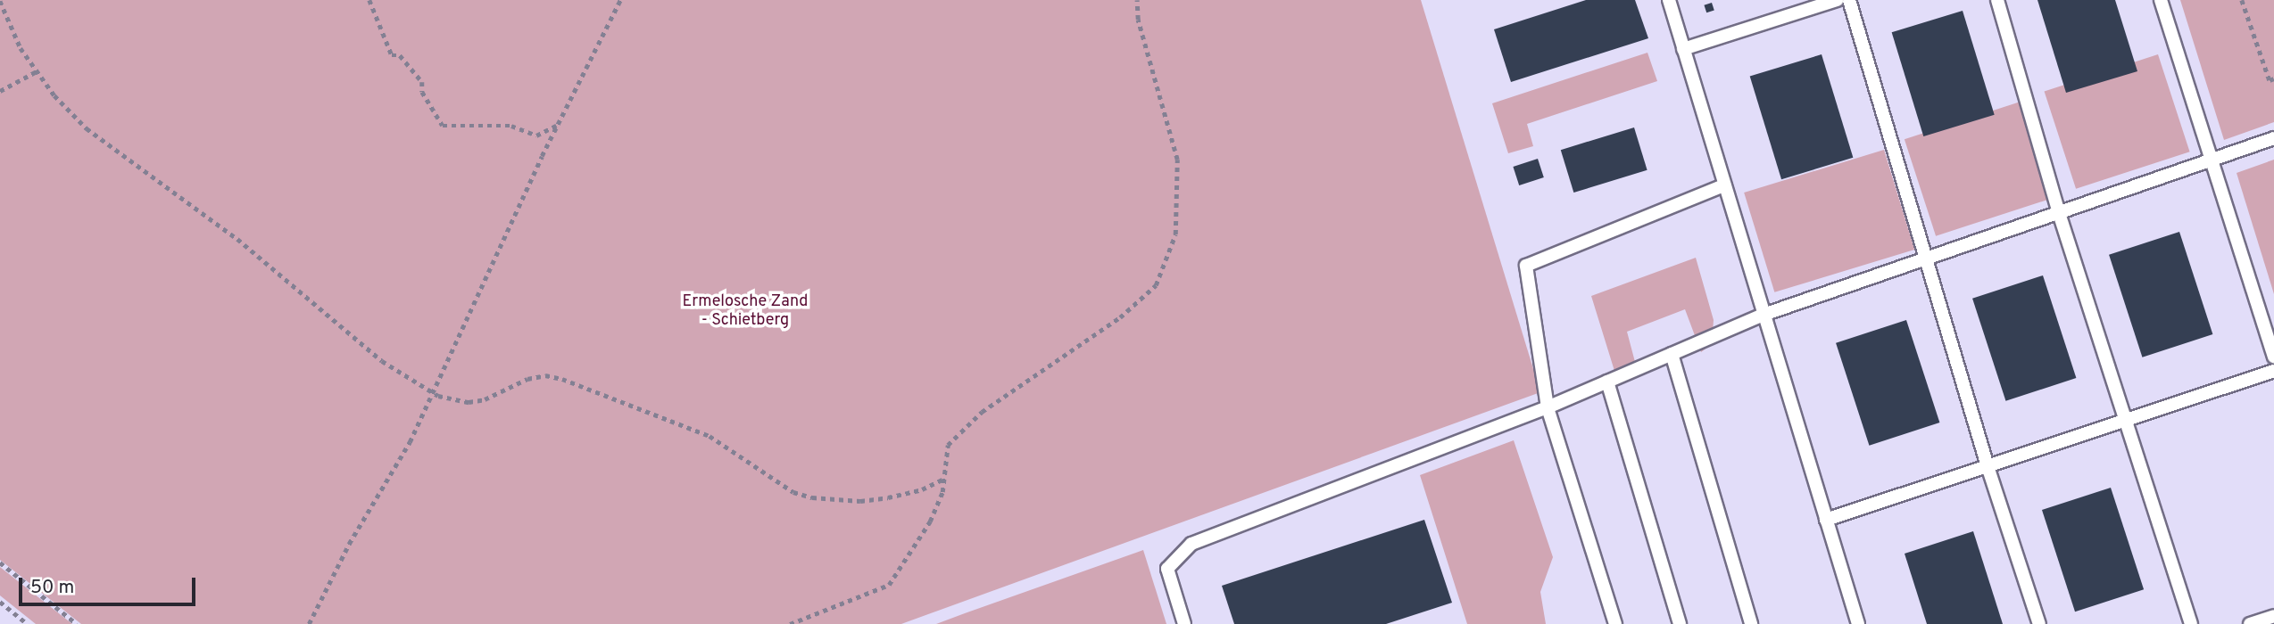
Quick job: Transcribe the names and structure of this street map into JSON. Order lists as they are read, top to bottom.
{
  "parks": ["Ermelosche Zand - Schietberg"],
  "scale_bar": "50 m"
}
